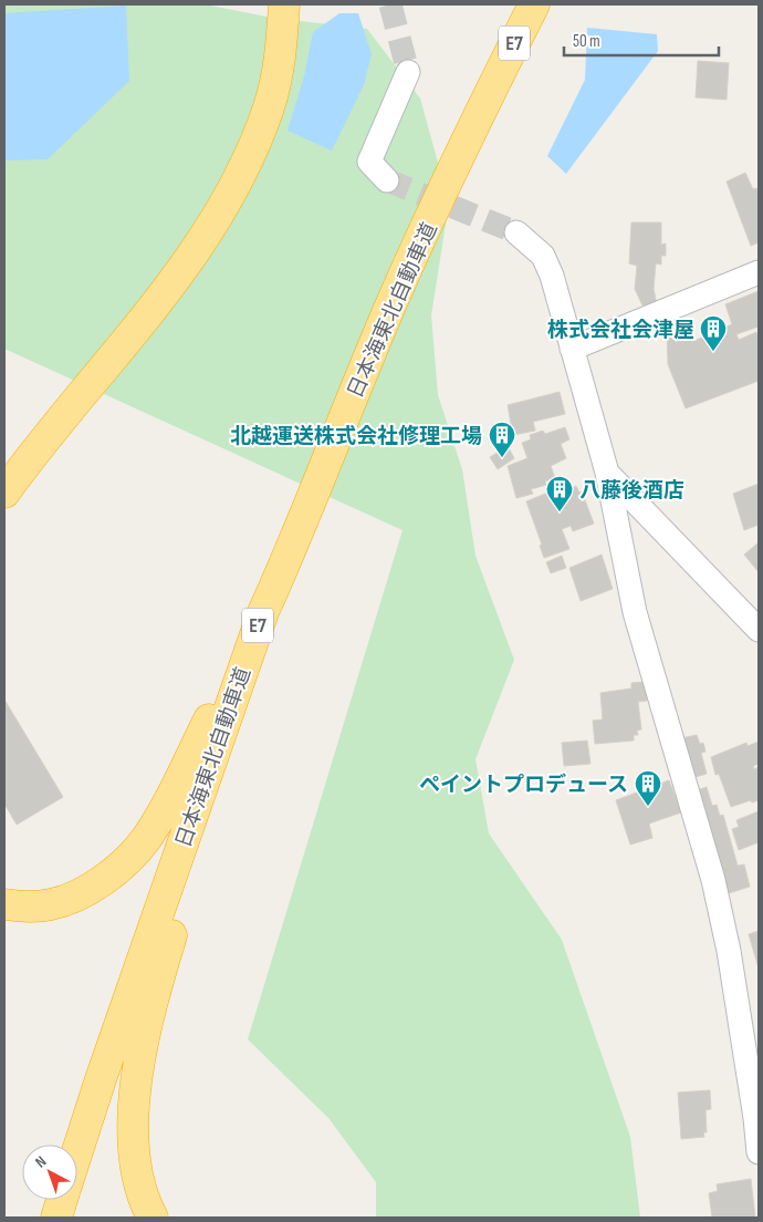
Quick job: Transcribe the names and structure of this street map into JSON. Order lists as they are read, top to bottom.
{
  "streets": {
    "highway": ["E7", "日本海東北自動車道"]
  },
  "places": {
    "building": [
      "株式会社会津屋",
      "北越運送株式会社修理工場",
      "八藤後酒店",
      "ペイントプロデュース"
    ]
  },
  "scale_bar": "50 m",
  "north": "top left"
}
